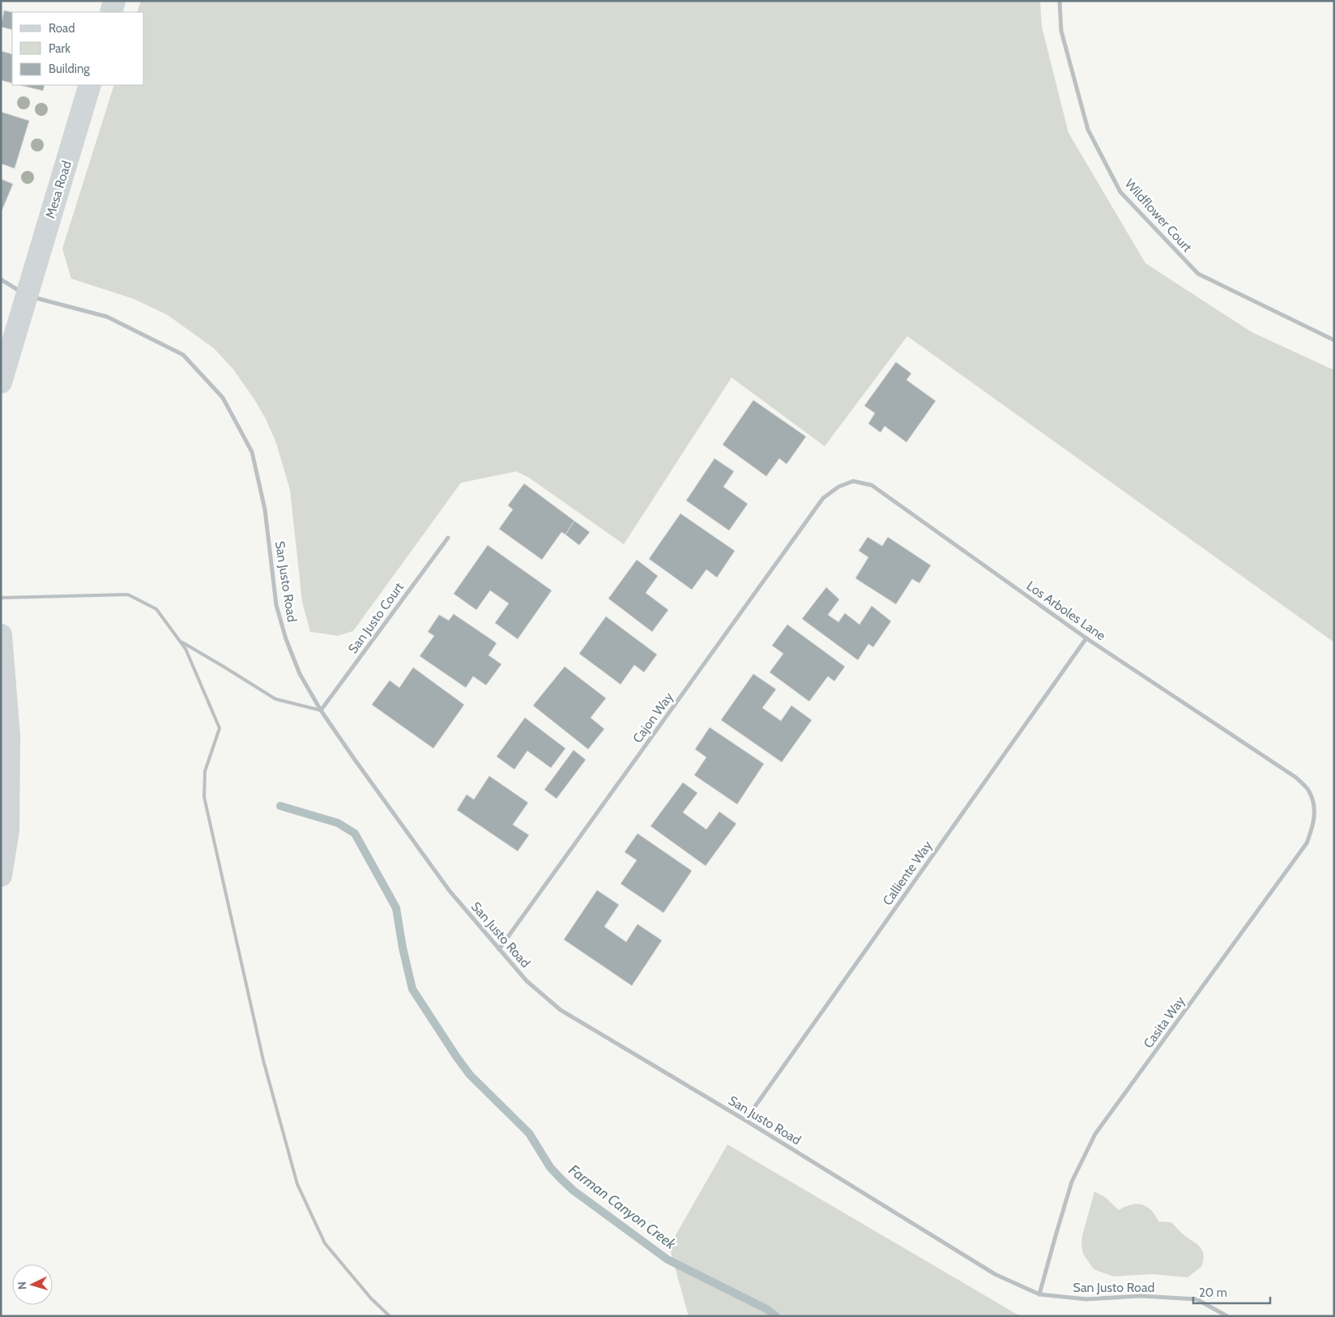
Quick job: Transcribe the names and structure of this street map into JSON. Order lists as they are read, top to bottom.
{
  "streets": {
    "street": [
      "Mesa Road",
      "Wildflower Court",
      "San Justo Road",
      "Los Arboles Lane",
      "San Justo Court",
      "Cajon Way",
      "Calliente Way",
      "Casita Way"
    ]
  },
  "crossings": [
    ["Mesa Road", "San Justo Road"],
    ["San Justo Road", "San Justo Court"],
    ["San Justo Road", "Cajon Way"],
    ["San Justo Road", "Calliente Way"],
    ["San Justo Road", "Casita Way"],
    ["Los Arboles Lane", "Cajon Way"],
    ["Los Arboles Lane", "Calliente Way"],
    ["Los Arboles Lane", "Casita Way"]
  ],
  "water": ["Farman Canyon Creek"],
  "legend": ["Road", "Park", "Building"],
  "scale_bar": "20 m",
  "north": "left"
}
